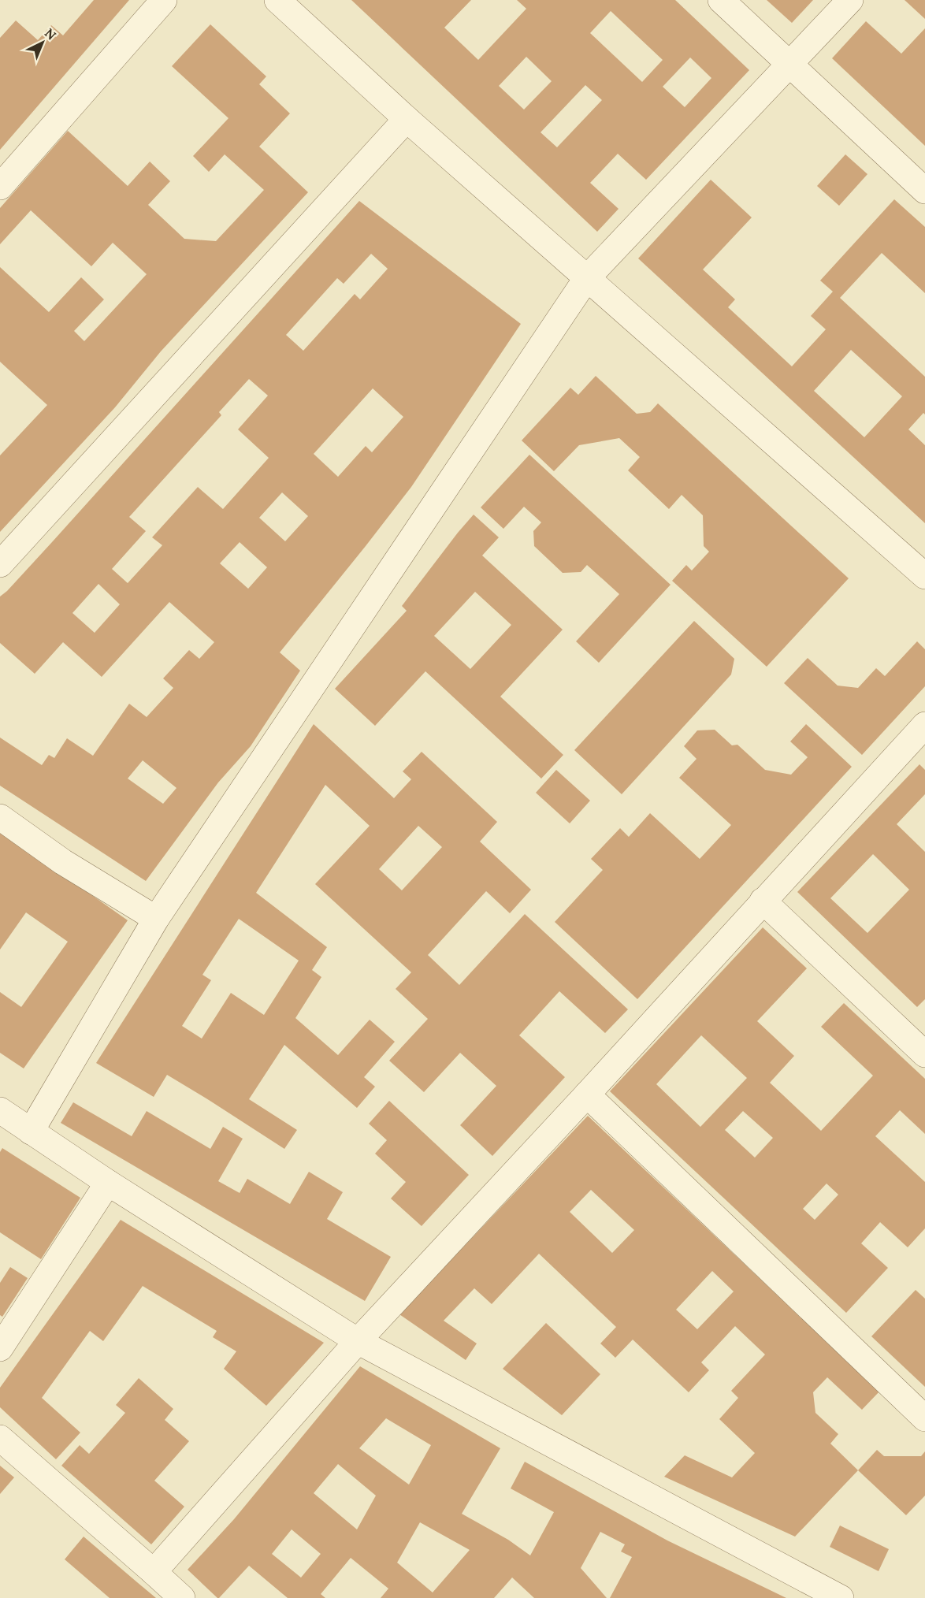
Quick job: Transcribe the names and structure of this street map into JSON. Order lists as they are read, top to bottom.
{
  "north": "top right"
}
